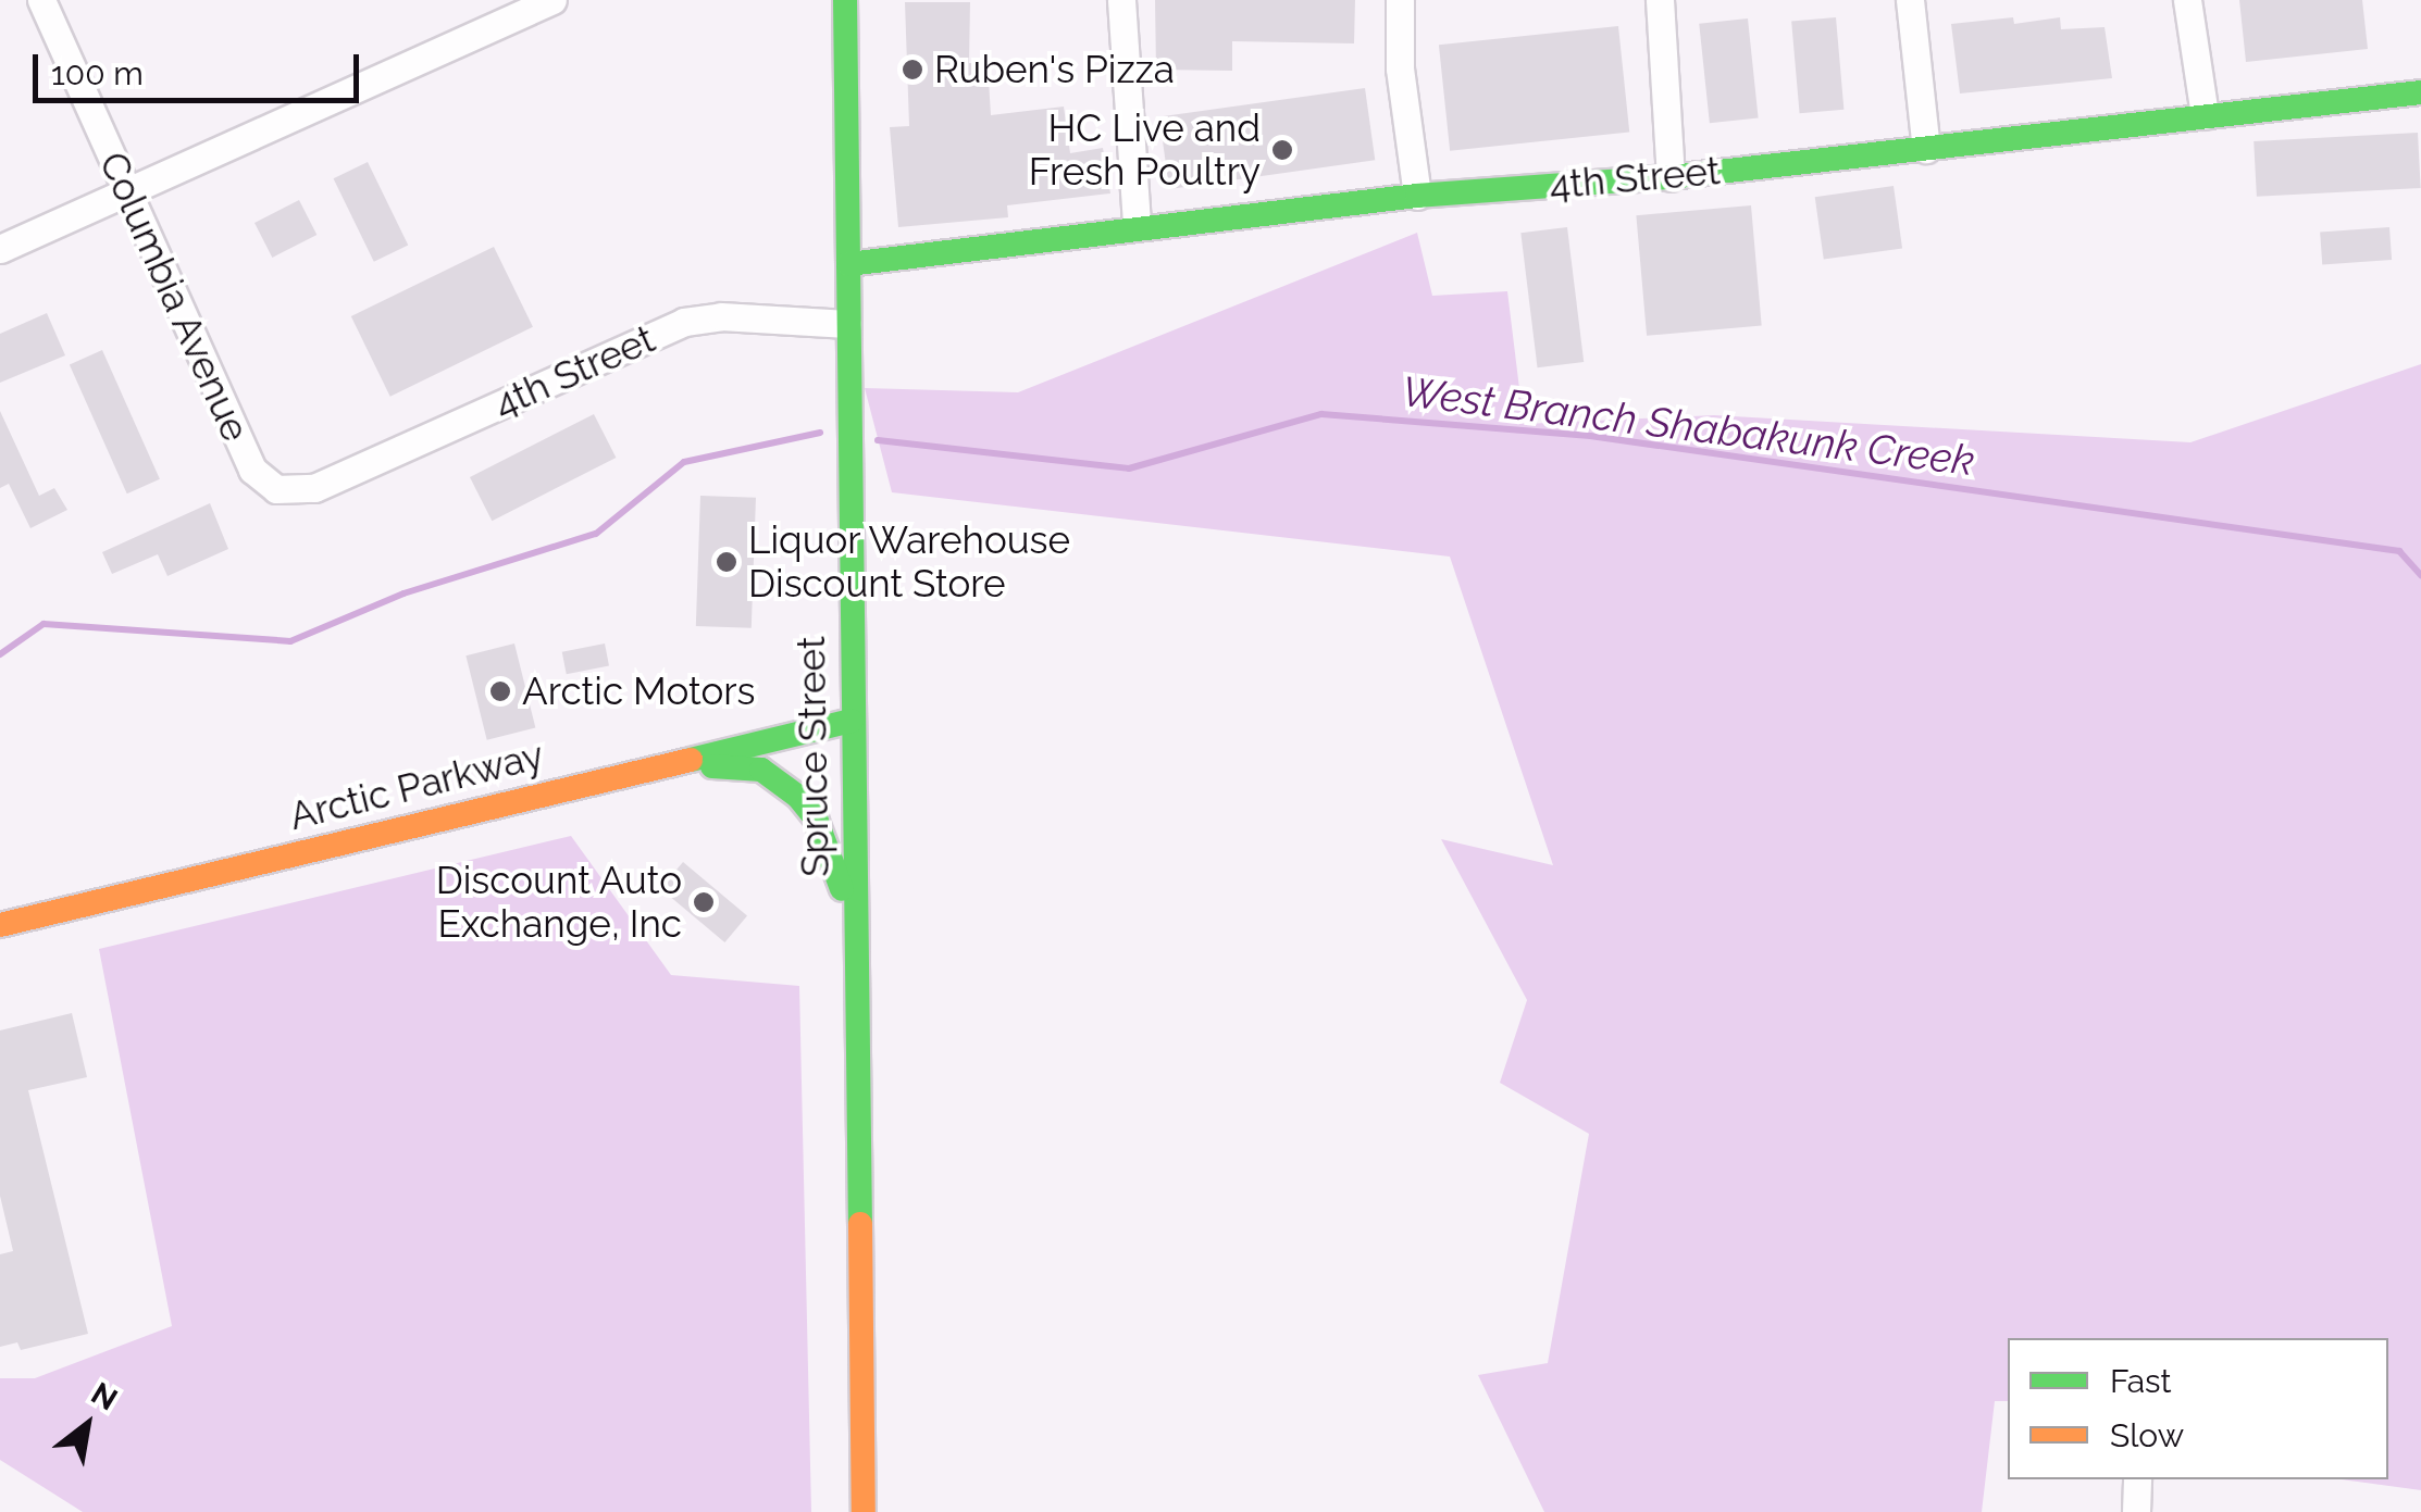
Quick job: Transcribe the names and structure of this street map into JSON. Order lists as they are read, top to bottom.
{
  "streets": {
    "street": [
      "4th Street",
      "Columbia Avenue",
      "Spruce Street",
      "Arctic Parkway"
    ]
  },
  "crossings": [
    ["4th Street", "Columbia Avenue"],
    ["4th Street", "Spruce Street"],
    ["Spruce Street", "Arctic Parkway"]
  ],
  "water": ["West Branch Shabakunk Creek"],
  "places": [
    "Ruben's Pizza",
    "HC Live and Fresh Poultry",
    "Liquor Warehouse Discount Store",
    "Arctic Motors",
    "Discount Auto Exchange, Inc"
  ],
  "legend": ["Fast", "Slow"],
  "scale_bar": "100 m",
  "north": "top right"
}
